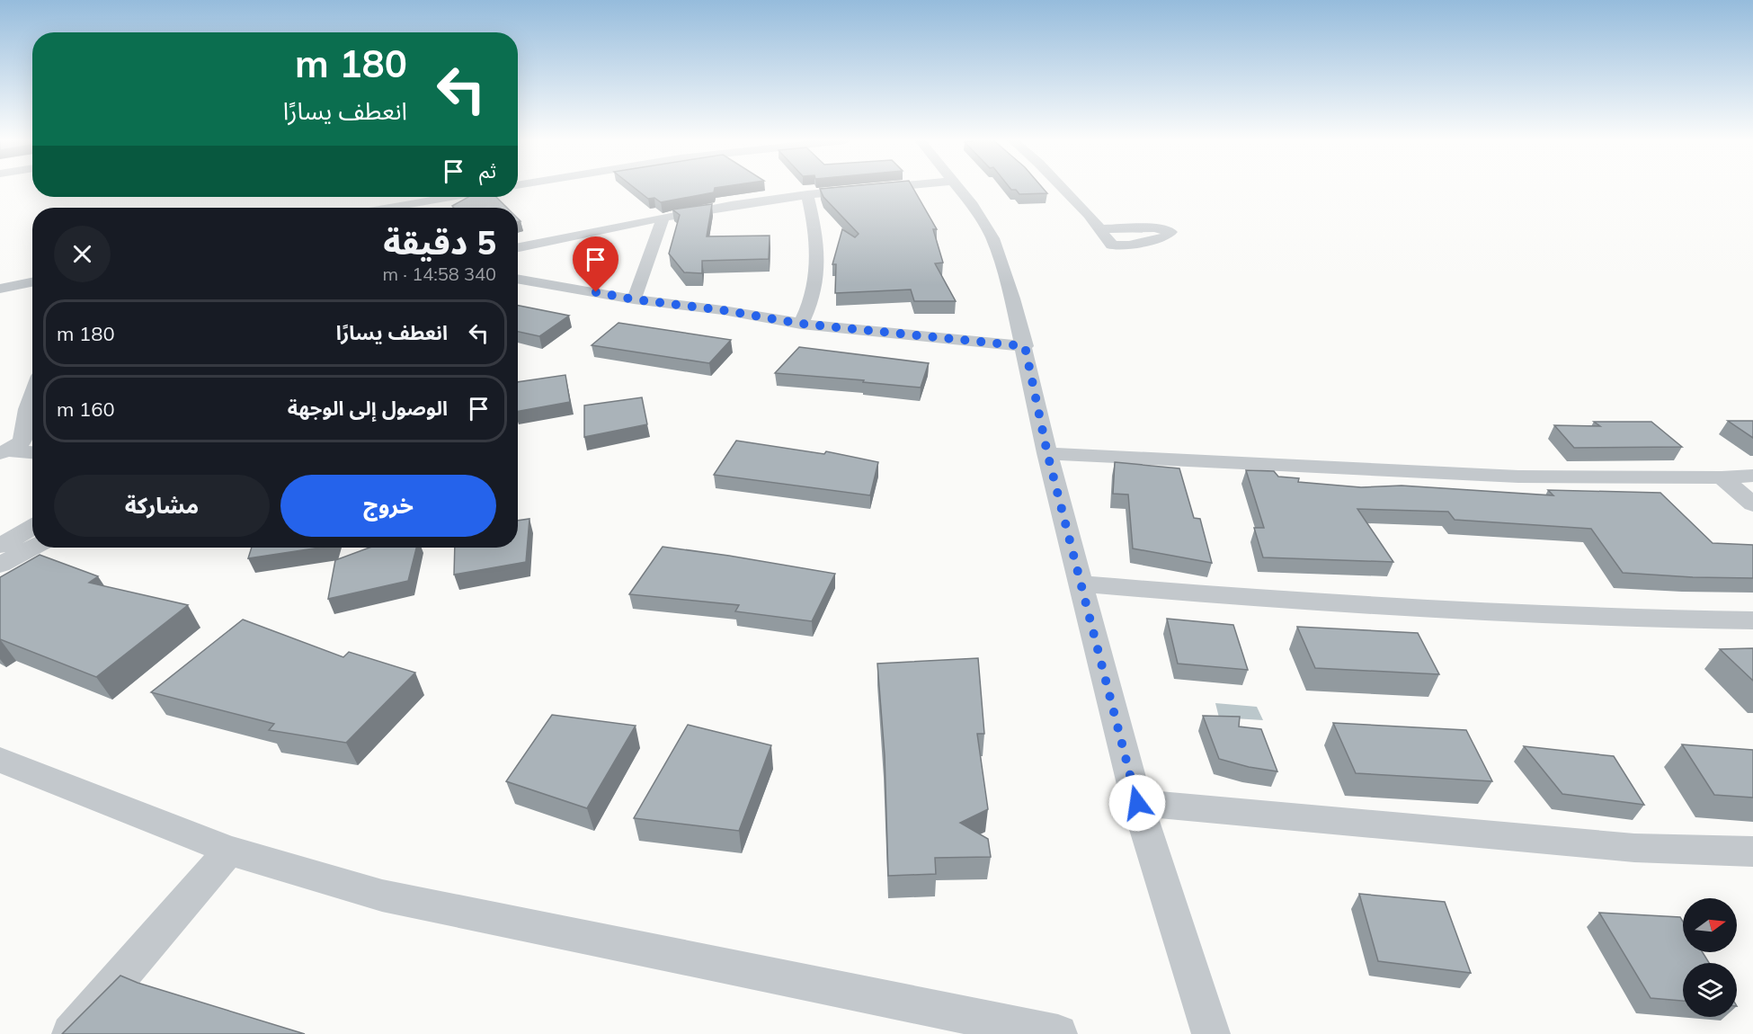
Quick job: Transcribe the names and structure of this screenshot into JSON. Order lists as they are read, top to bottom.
{
  "north": "right",
  "page": {
    "turn": ["180 m", "انعطف يسارًا"],
    "then": "ثم",
    "heading": ["5 دقيقة", "340 m · 14:58"],
    "list": [
      {
        "name": "انعطف يسارًا",
        "value": "180 m"
      },
      {
        "name": "الوصول إلى الوجهة",
        "value": "160 m"
      }
    ],
    "buttons": ["خروج", "مشاركة"]
  }
}
